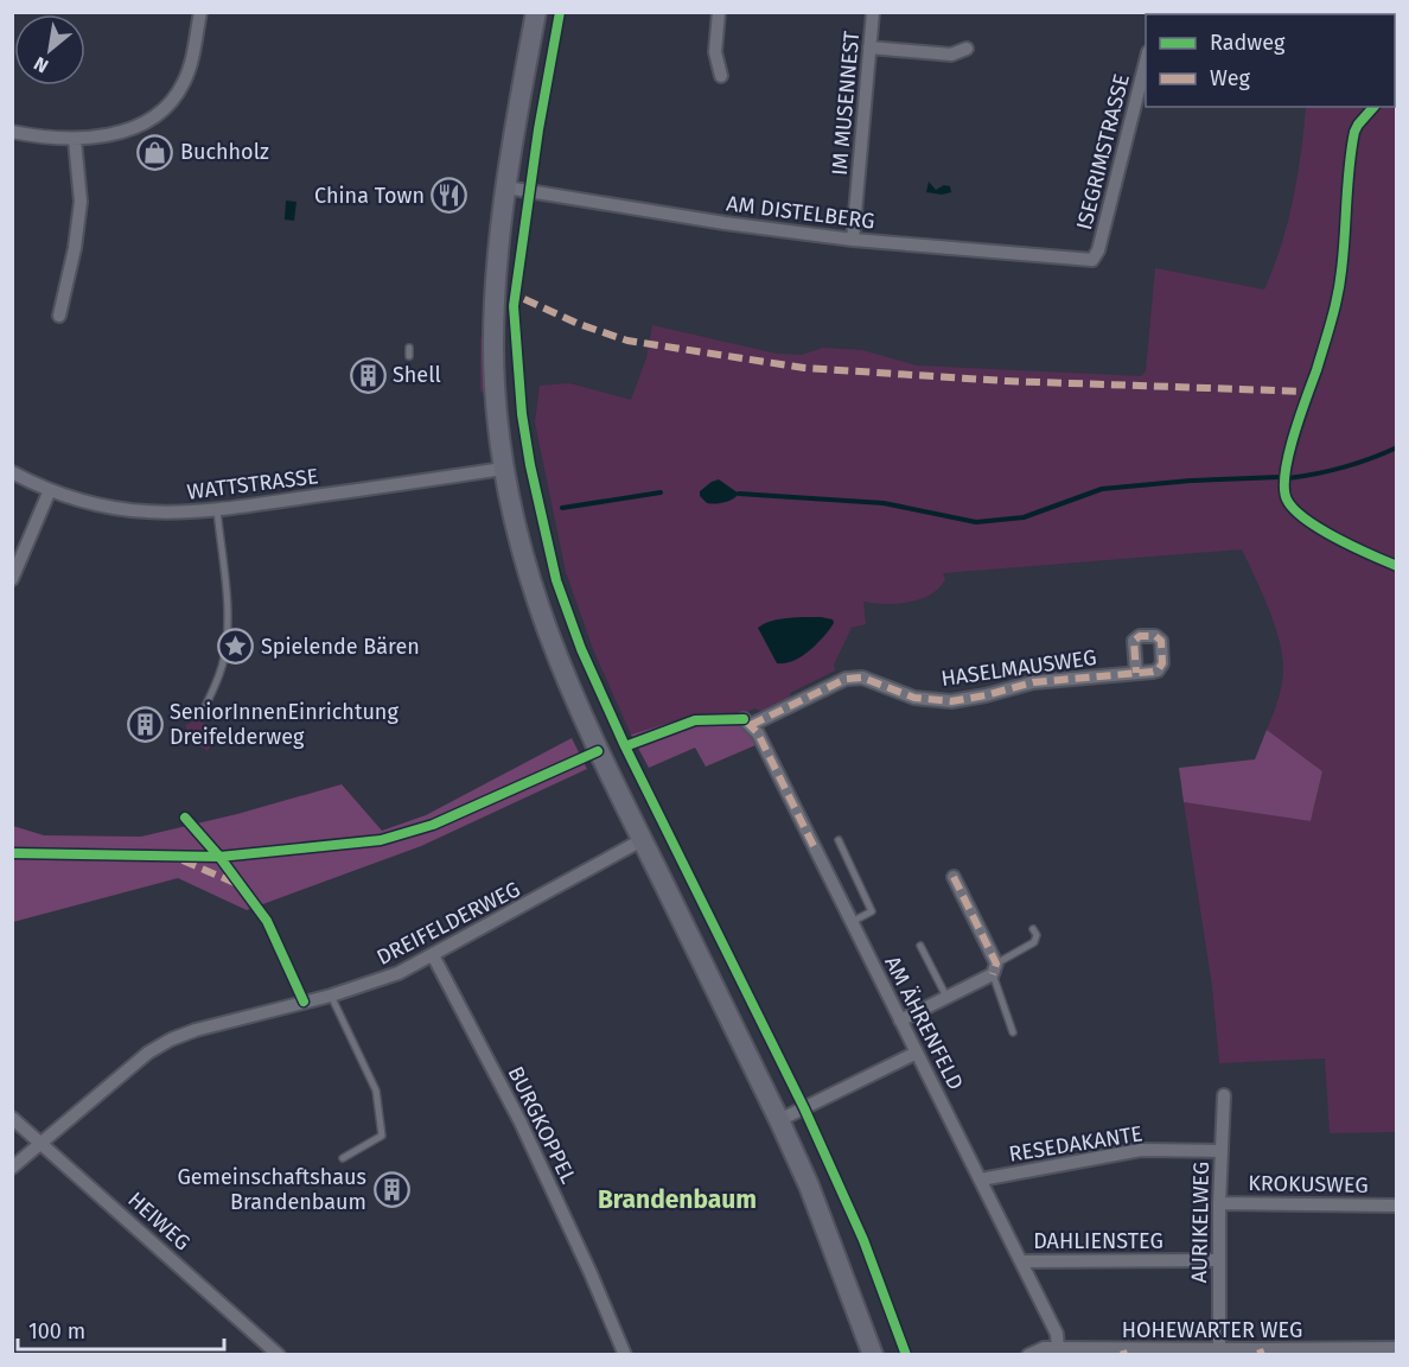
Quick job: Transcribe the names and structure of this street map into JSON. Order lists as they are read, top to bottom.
{
  "streets": {
    "street": [
      "IM MUSENNEST",
      "ISEGRIMSTRASSE",
      "AM DISTELBERG",
      "WATTSTRASSE",
      "HASELMAUSWEG",
      "DREIFELDERWEG",
      "AM ÄHRENFELD",
      "BURGKOPPEL",
      "RESEDAKANTE",
      "KROKUSWEG",
      "HEIWEG",
      "AURIKELWEG",
      "DAHLIENSTEG",
      "HOHEWARTER WEG"
    ]
  },
  "crossings": [
    ["IM MUSENNEST", "AM DISTELBERG"],
    ["ISEGRIMSTRASSE", "AM DISTELBERG"],
    ["HASELMAUSWEG", "AM ÄHRENFELD"],
    ["DREIFELDERWEG", "BURGKOPPEL"],
    ["DREIFELDERWEG", "HEIWEG"],
    ["AM ÄHRENFELD", "RESEDAKANTE"],
    ["AM ÄHRENFELD", "DAHLIENSTEG"],
    ["AM ÄHRENFELD", "HOHEWARTER WEG"],
    ["RESEDAKANTE", "AURIKELWEG"],
    ["KROKUSWEG", "AURIKELWEG"],
    ["AURIKELWEG", "DAHLIENSTEG"],
    ["AURIKELWEG", "HOHEWARTER WEG"]
  ],
  "districts": ["Brandenbaum"],
  "places": {
    "shop": ["Buchholz"],
    "restaurant": ["China Town"],
    "building": ["Shell", "SeniorInnenEinrichtung Dreifelderweg", "Gemeinschaftshaus Brandenbaum"],
    "place": ["Spielende Bären"]
  },
  "legend": ["Radweg", "Weg"],
  "scale_bar": "100 m",
  "north": "bottom left"
}
